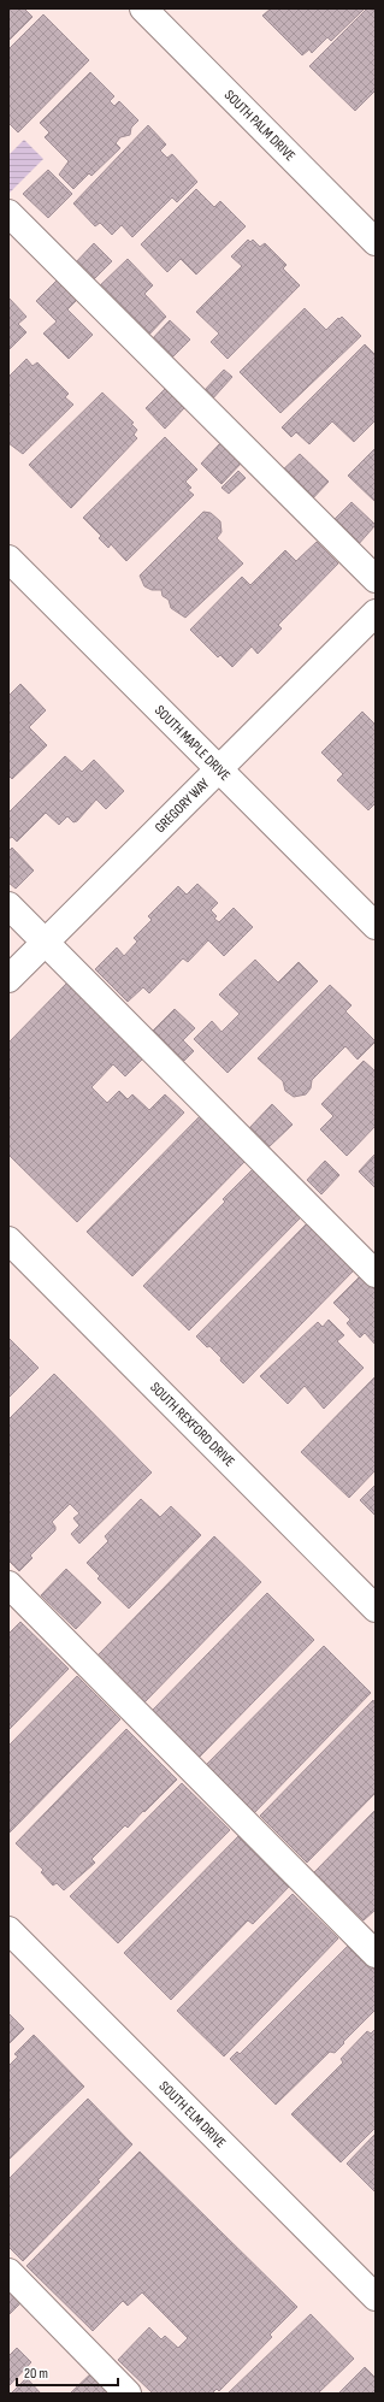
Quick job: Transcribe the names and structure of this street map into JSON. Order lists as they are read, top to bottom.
{
  "streets": {
    "street": [
      "SOUTH PALM DRIVE",
      "SOUTH MAPLE DRIVE",
      "GREGORY WAY",
      "SOUTH REXFORD DRIVE",
      "SOUTH ELM DRIVE"
    ]
  },
  "crossings": [
    ["SOUTH MAPLE DRIVE", "GREGORY WAY"]
  ],
  "scale_bar": "20 m"
}
